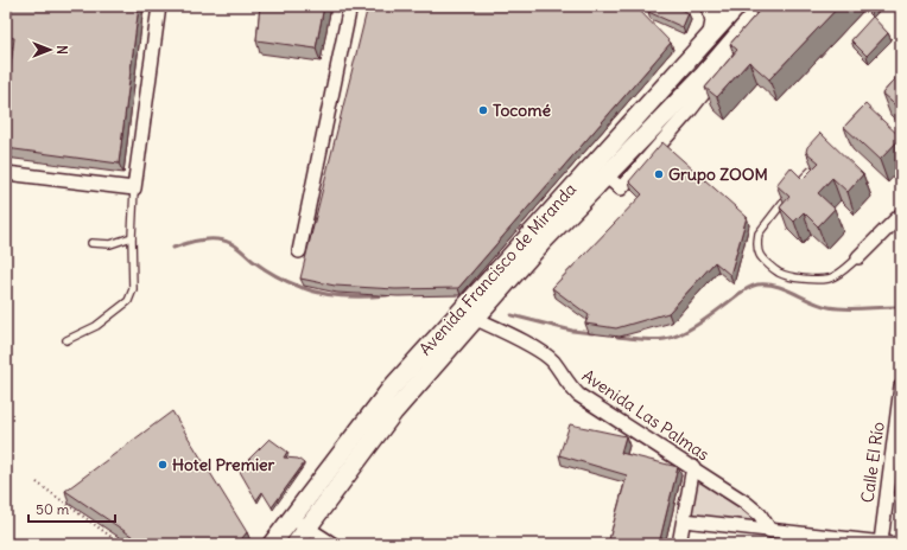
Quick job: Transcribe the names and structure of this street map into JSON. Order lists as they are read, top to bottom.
{
  "streets": {
    "main road": ["Avenida Francisco de Miranda"],
    "street": ["Avenida Las Palmas", "Calle El Río"]
  },
  "crossings": [
    ["Avenida Francisco de Miranda", "Avenida Las Palmas"]
  ],
  "places": ["Tocomé", "Grupo ZOOM", "Hotel Premier"],
  "scale_bar": "50 m",
  "north": "right"
}
